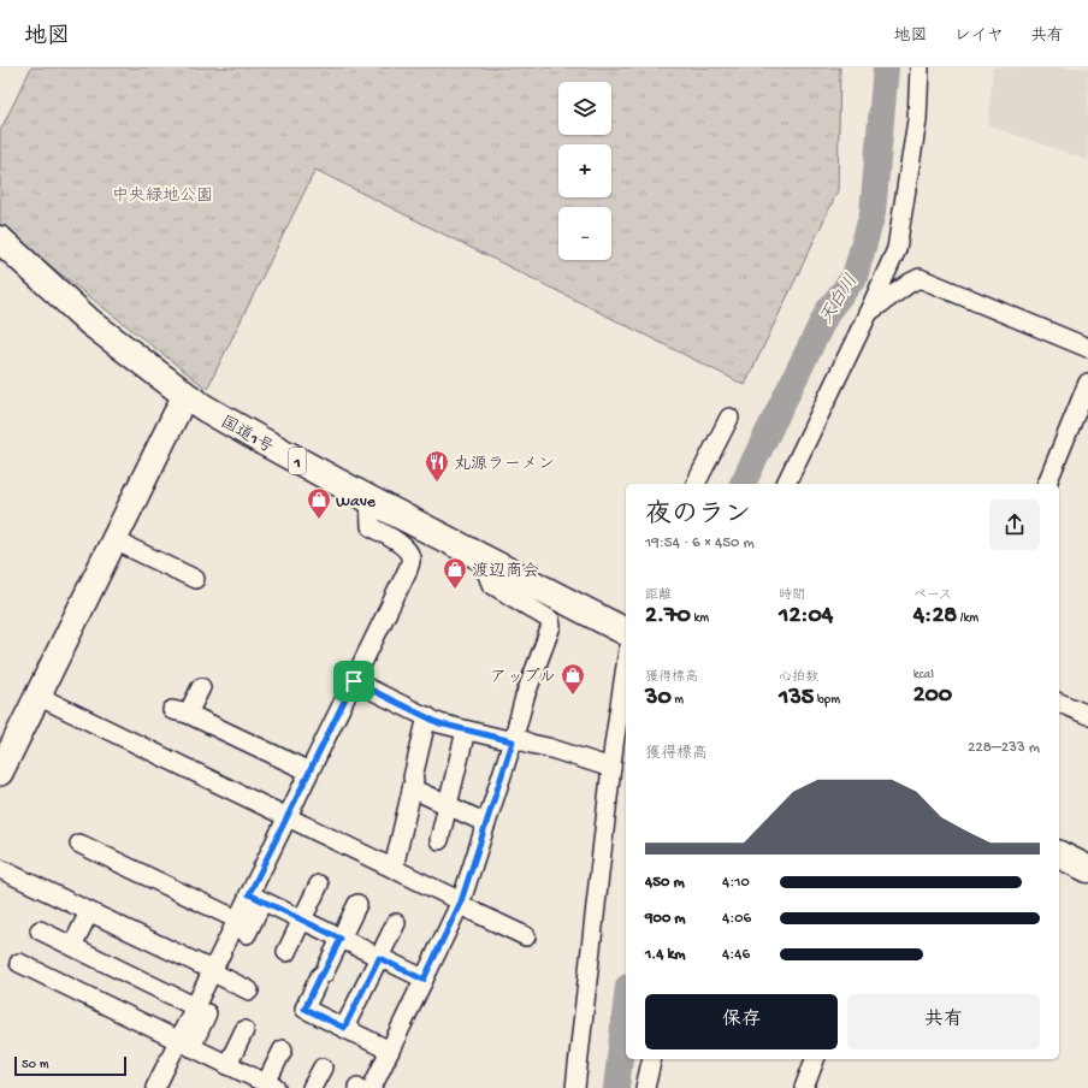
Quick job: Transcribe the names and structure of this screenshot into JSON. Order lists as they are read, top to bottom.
{
  "streets": {
    "highway": ["国道1号", "1"]
  },
  "water": ["天白川"],
  "parks": ["中央緑地公園"],
  "places": {
    "restaurant": ["丸源ラーメン"],
    "shop": ["Wave", "渡辺商会", "アップル"]
  },
  "scale_bar": "50 m",
  "page": {
    "header": "地図",
    "nav": ["地図", "レイヤ", "共有"],
    "map_buttons": ["+", "−"],
    "heading": ["夜のラン", "19:54 · 6 × 450 m"],
    "stats": [
      ["距離", "2.70 km"],
      ["時間", "12:04"],
      ["ペース", "4:28 /km"],
      ["獲得標高", "30 m"],
      ["心拍数", "135 bpm"],
      ["kcal", "200"]
    ],
    "chart": ["獲得標高", "228–233 m"],
    "list": [
      {
        "name": "450 m",
        "note": "4:10"
      },
      {
        "name": "900 m",
        "note": "4:06"
      },
      {
        "name": "1.4 km",
        "note": "4:46"
      }
    ],
    "buttons": ["保存", "共有"],
    "scale": "50 m"
  }
}
